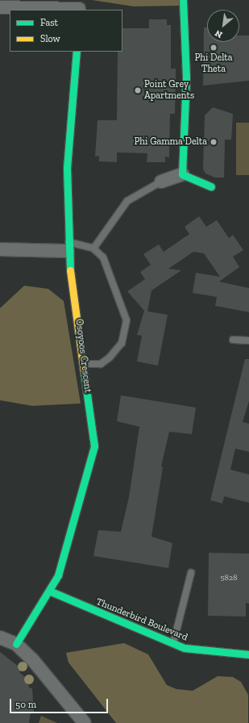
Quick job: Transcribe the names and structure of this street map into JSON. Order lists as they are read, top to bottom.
{
  "streets": {
    "street": ["Osoyoos Crescent", "Thunderbird Boulevard"]
  },
  "crossings": [
    ["Osoyoos Crescent", "Thunderbird Boulevard"]
  ],
  "places": ["Phi Delta Theta", "Point Grey Apartments", "Phi Gamma Delta"],
  "house_numbers": ["5828"],
  "legend": ["Fast", "Slow"],
  "scale_bar": "50 m",
  "north": "bottom left"
}
